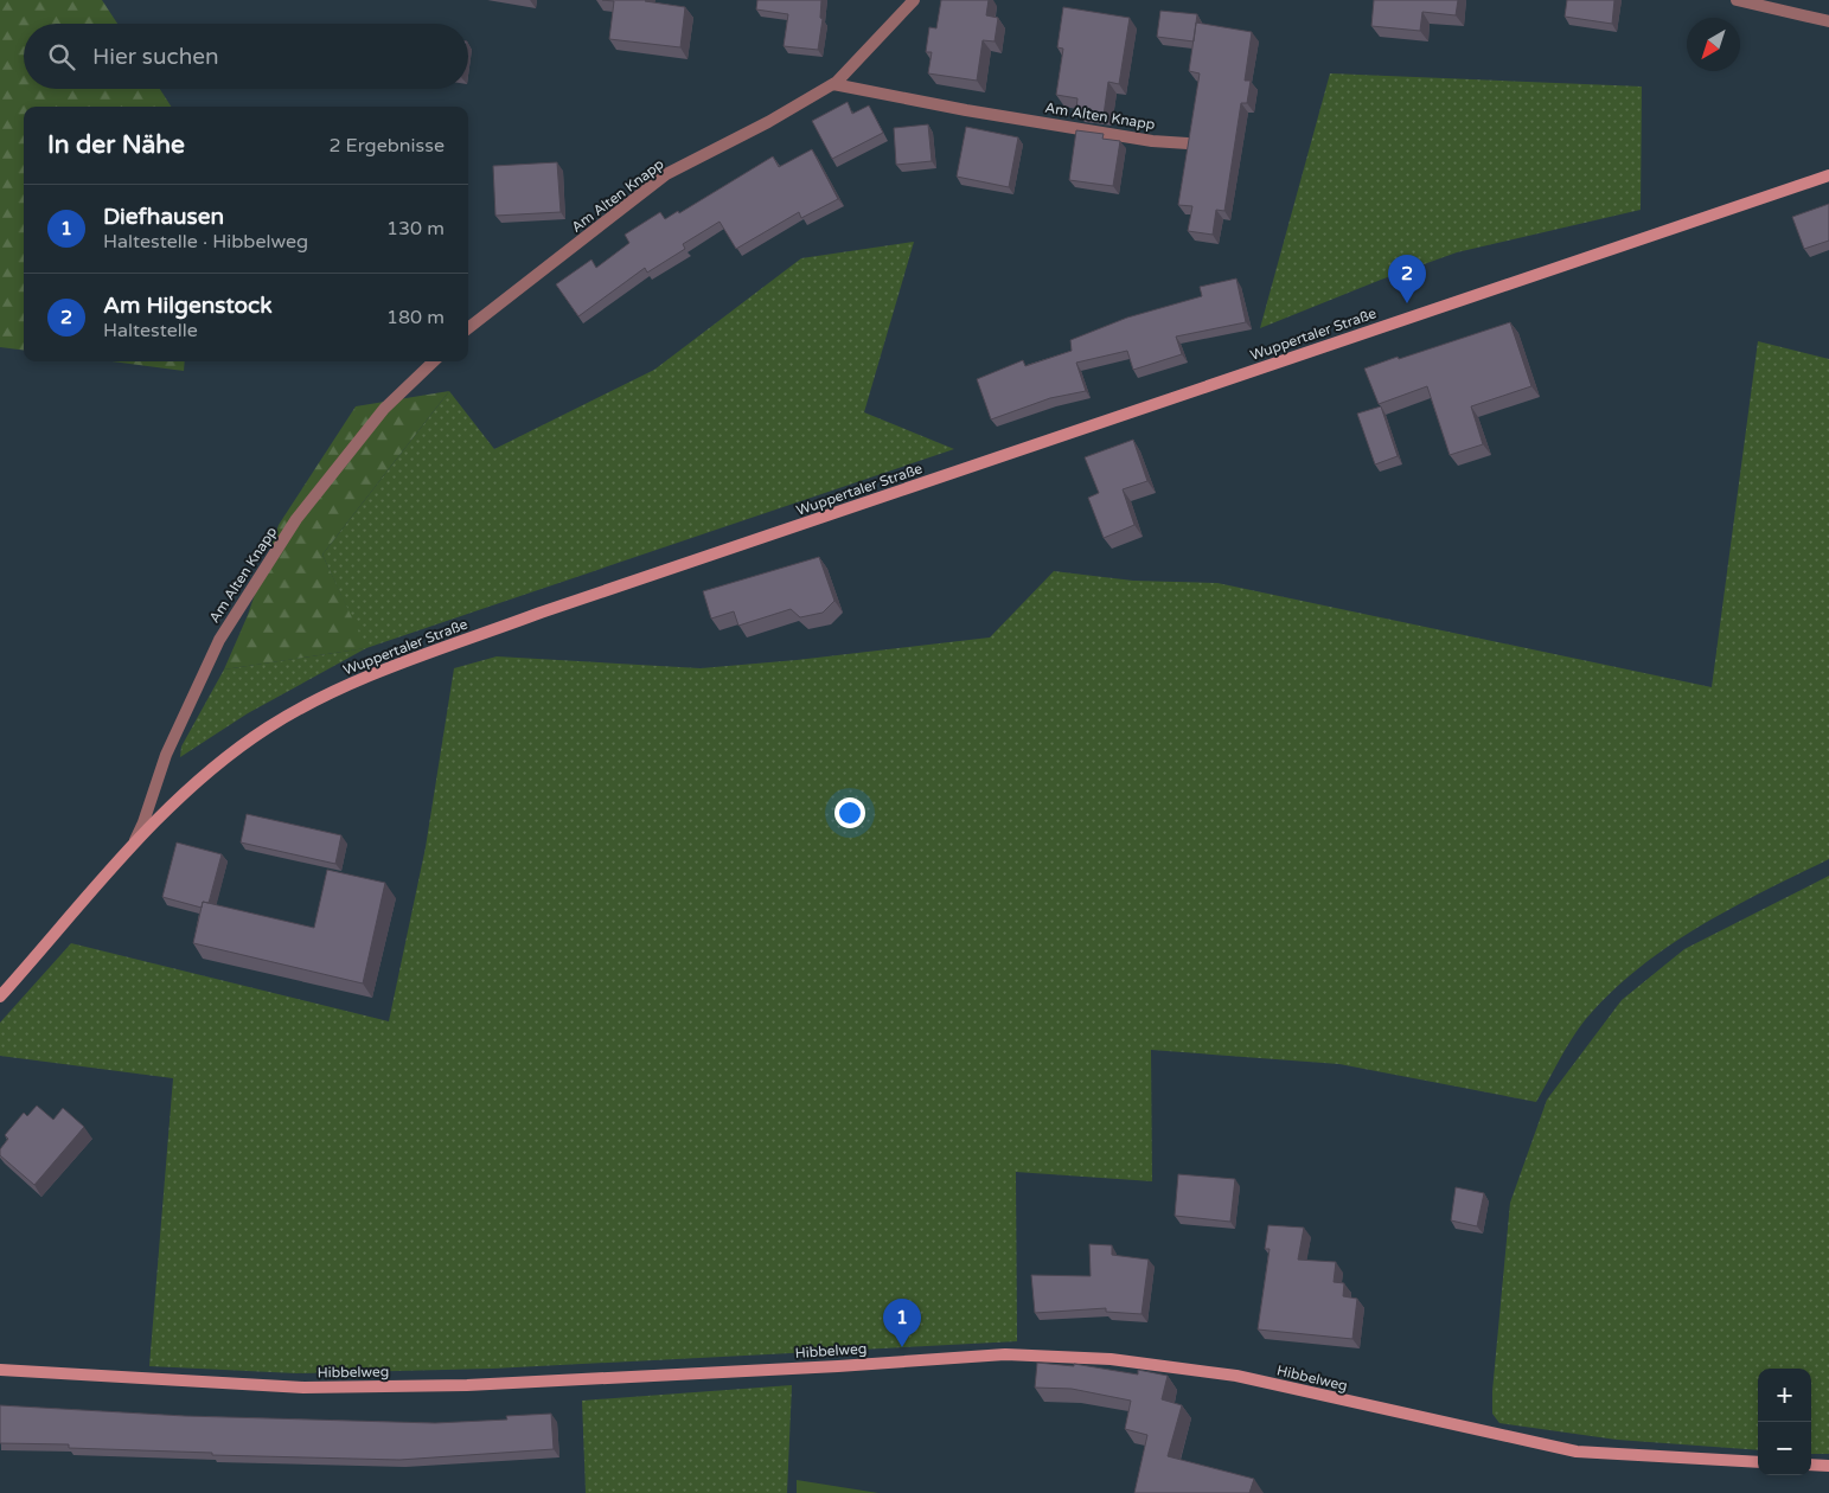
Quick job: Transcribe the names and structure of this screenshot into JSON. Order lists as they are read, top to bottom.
{
  "streets": {
    "main road": ["Wuppertaler Straße", "Hibbelweg"],
    "street": ["Am Alten Knapp"]
  },
  "crossings": [
    ["Am Alten Knapp", "Wuppertaler Straße"]
  ],
  "north": "bottom left",
  "page": {
    "search": "Hier suchen",
    "heading": ["In der Nähe", "2 Ergebnisse"],
    "list": [
      {
        "mark": "1",
        "name": "Diefhausen",
        "note": "Haltestelle · Hibbelweg",
        "value": "130 m"
      },
      {
        "mark": "2",
        "name": "Am Hilgenstock",
        "note": "Haltestelle",
        "value": "180 m"
      }
    ],
    "pins": ["2", "1"],
    "map_buttons": ["+", "−"]
  }
}
